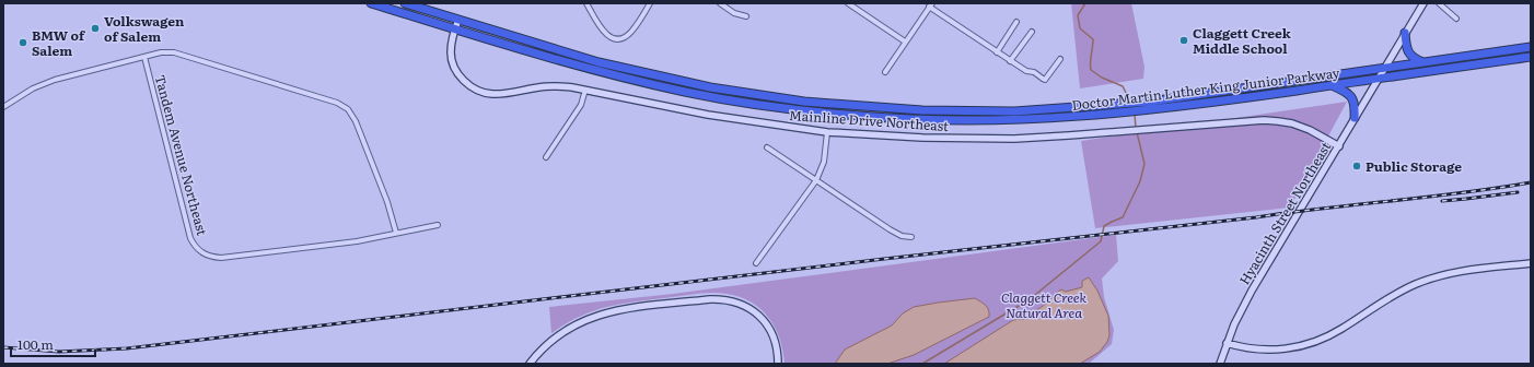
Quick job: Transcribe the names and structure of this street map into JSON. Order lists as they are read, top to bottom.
{
  "streets": {
    "highway": ["Doctor Martin Luther King Junior Parkway"],
    "street": ["Mainline Drive Northeast", "Tandem Avenue Northeast", "Hyacinth Street Northeast"]
  },
  "crossings": [
    ["Doctor Martin Luther King Junior Parkway", "Mainline Drive Northeast"],
    ["Doctor Martin Luther King Junior Parkway", "Hyacinth Street Northeast"],
    ["Mainline Drive Northeast", "Hyacinth Street Northeast"]
  ],
  "parks": ["Claggett Creek Natural Area"],
  "places": [
    "Volkswagen of Salem",
    "Claggett Creek Middle School",
    "BMW of Salem",
    "Public Storage"
  ],
  "scale_bar": "100 m"
}
